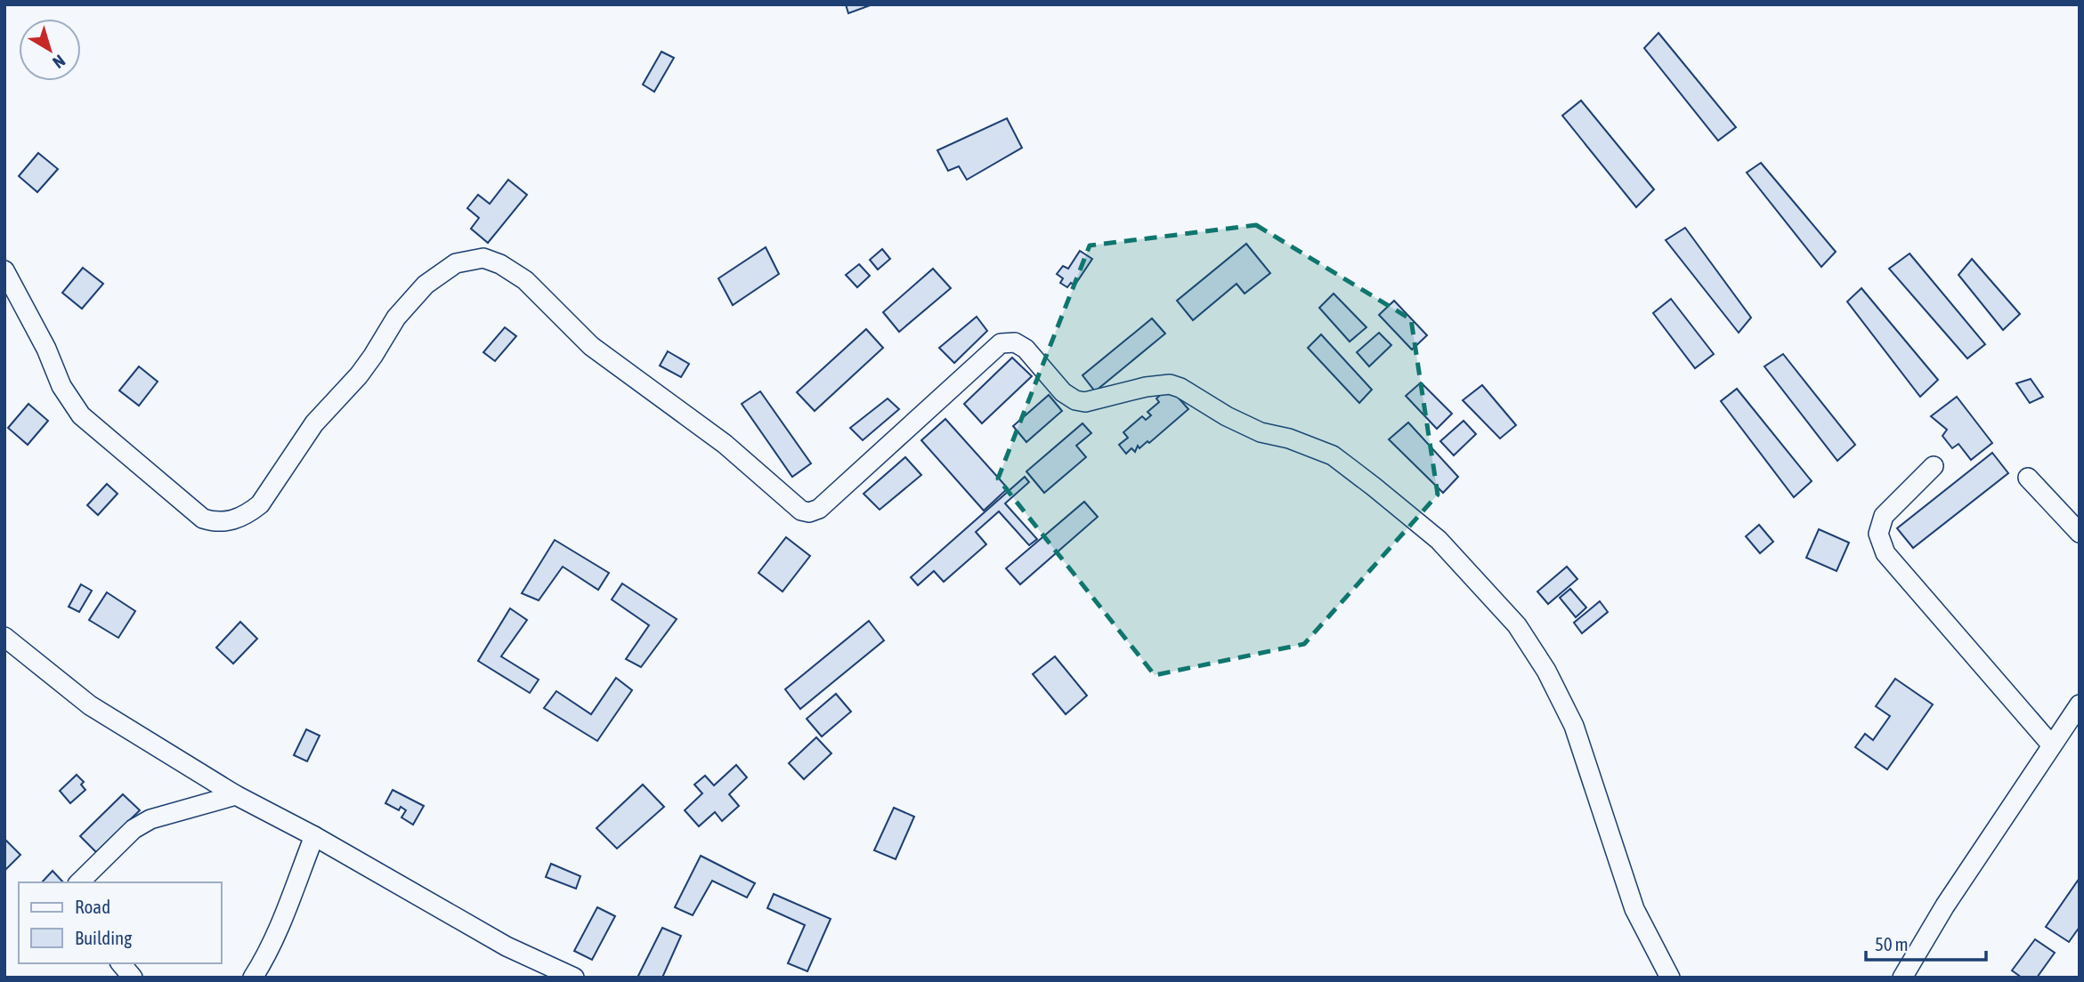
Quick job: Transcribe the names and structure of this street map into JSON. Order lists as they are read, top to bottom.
{
  "legend": ["Road", "Building"],
  "scale_bar": "50 m",
  "north": "bottom right"
}
